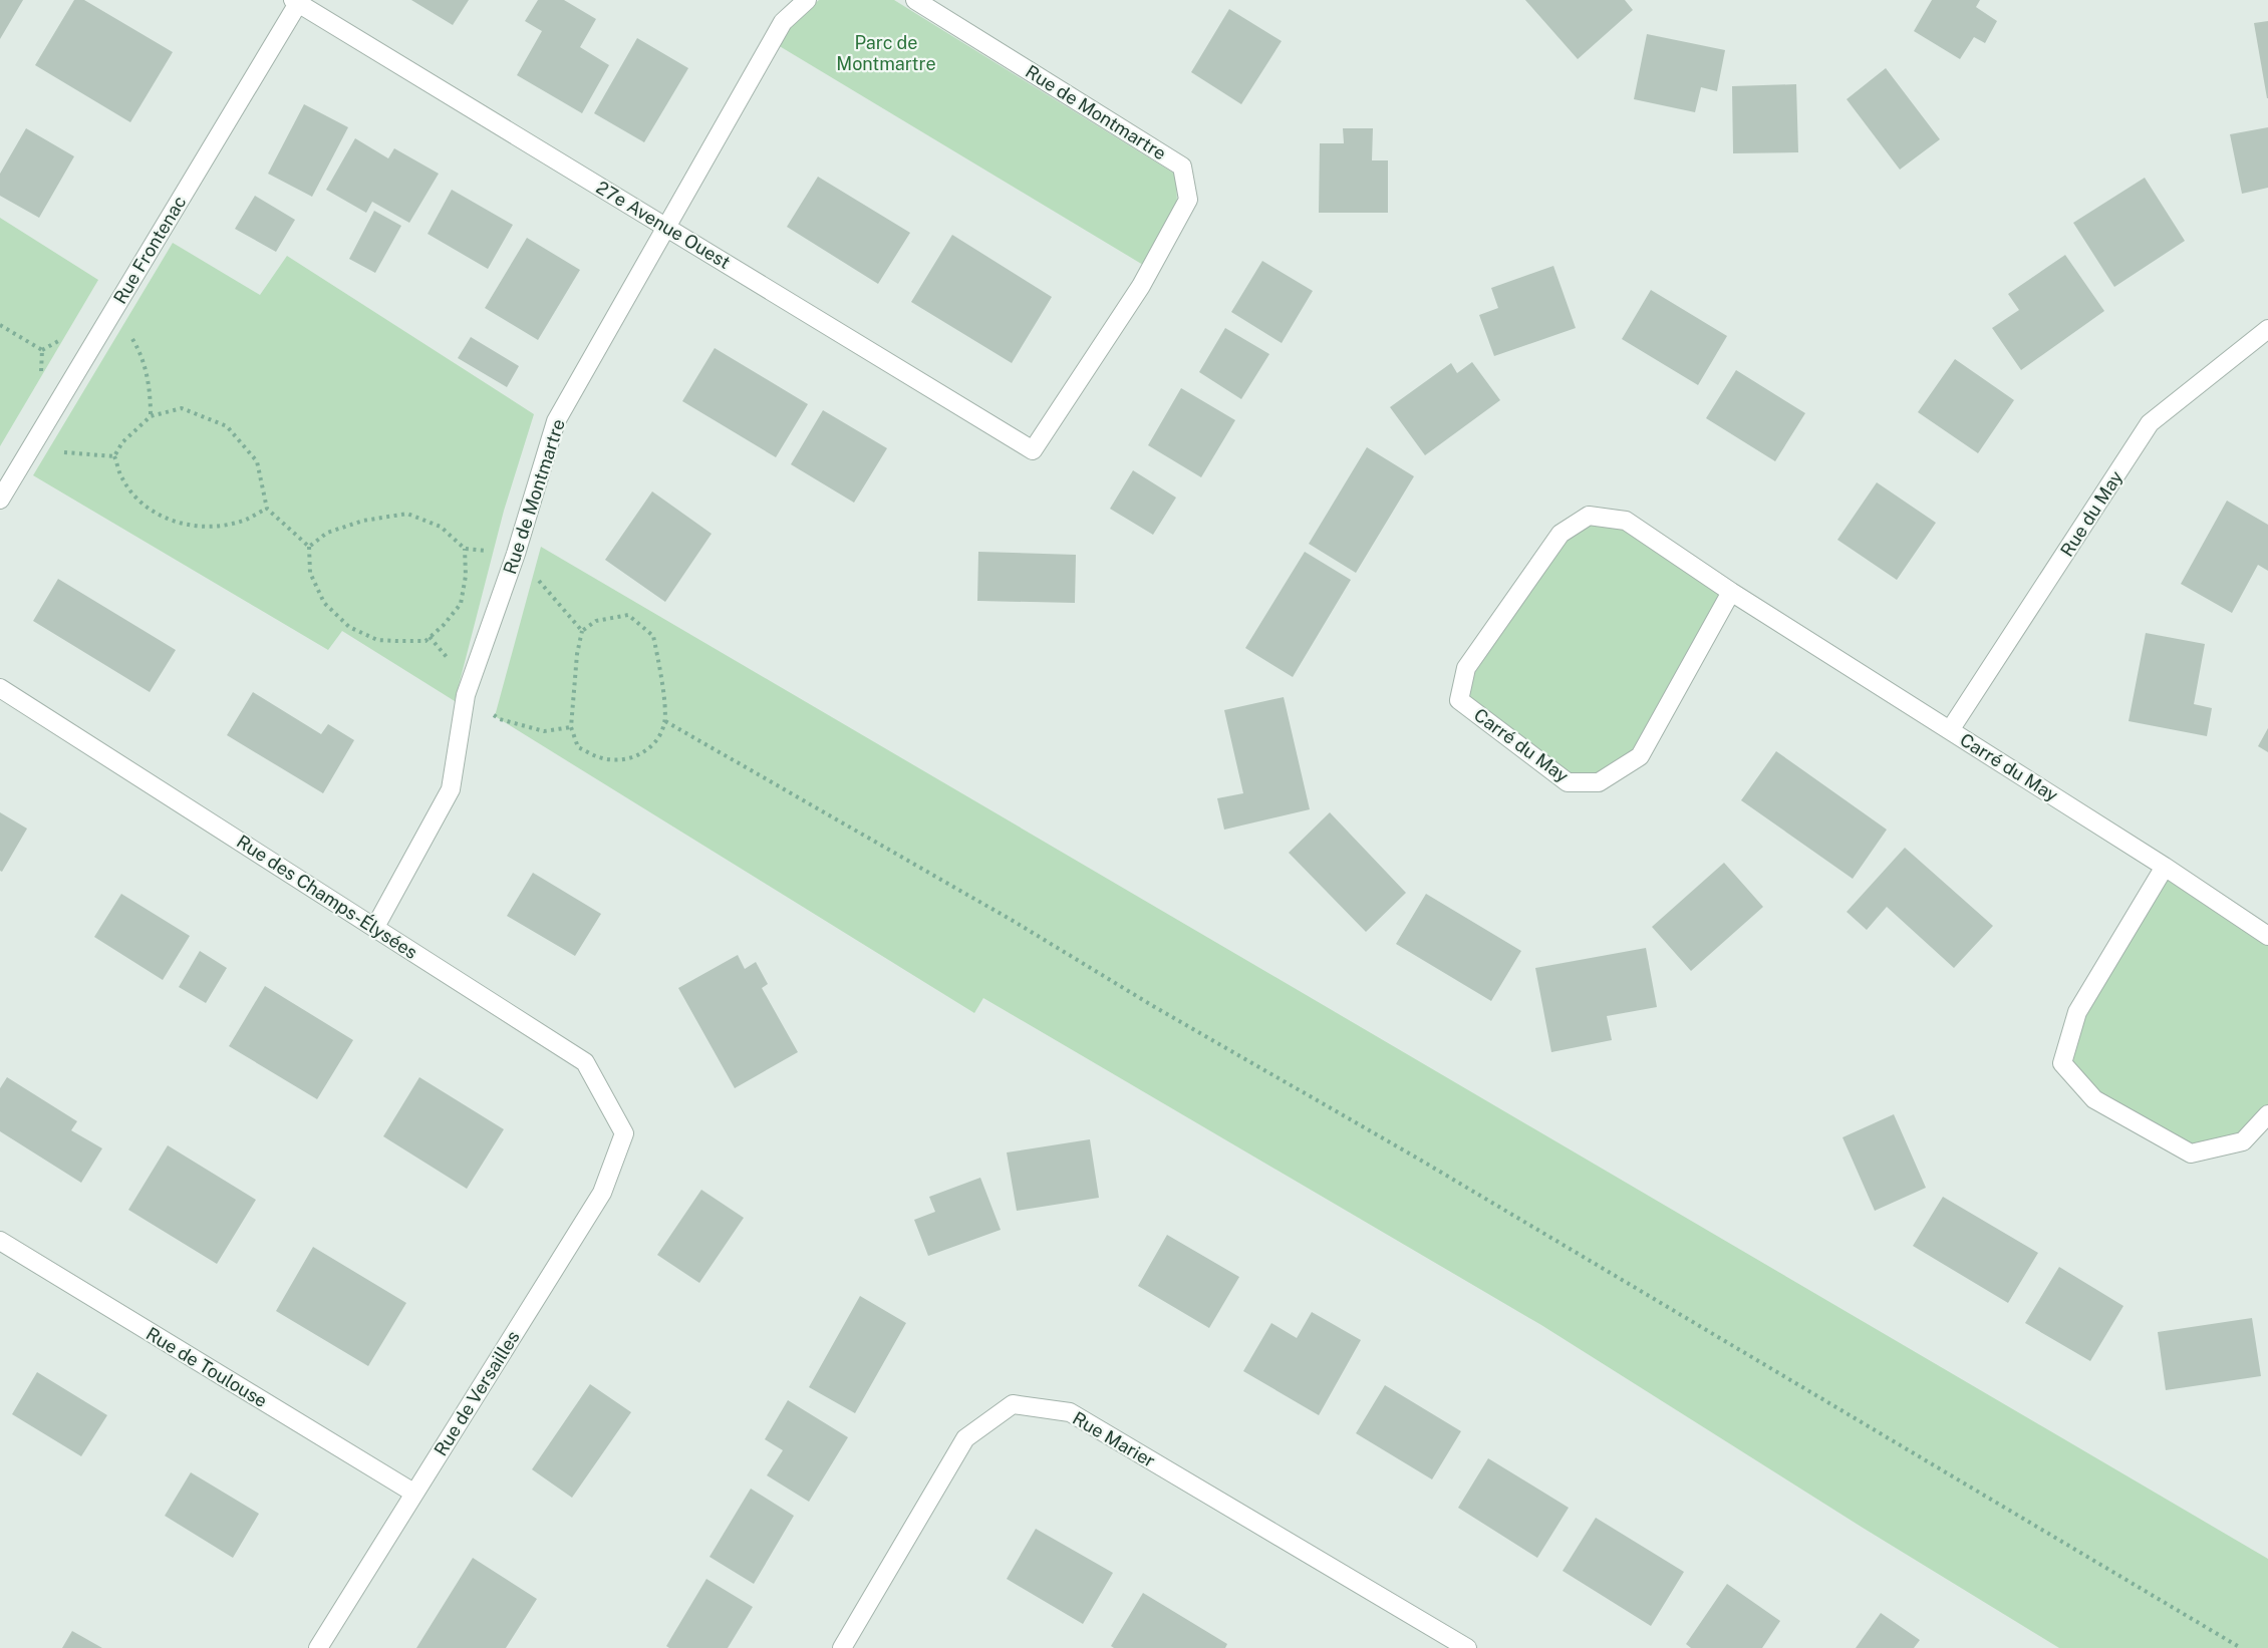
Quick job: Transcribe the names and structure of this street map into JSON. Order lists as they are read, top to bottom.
{
  "streets": {
    "street": [
      "Rue de Montmartre",
      "27e Avenue Ouest",
      "Rue Frontenac",
      "Rue du May",
      "Carré du May",
      "Rue des Champs-Élysées",
      "Rue de Toulouse",
      "Rue de Versailles",
      "Rue Marier"
    ]
  },
  "crossings": [
    ["Rue de Montmartre", "27e Avenue Ouest"],
    ["Rue de Montmartre", "Rue des Champs-Élysées"],
    ["27e Avenue Ouest", "Rue Frontenac"],
    ["Rue du May", "Carré du May"],
    ["Rue des Champs-Élysées", "Rue de Versailles"],
    ["Rue de Toulouse", "Rue de Versailles"]
  ],
  "parks": ["Parc de Montmartre"]
}
